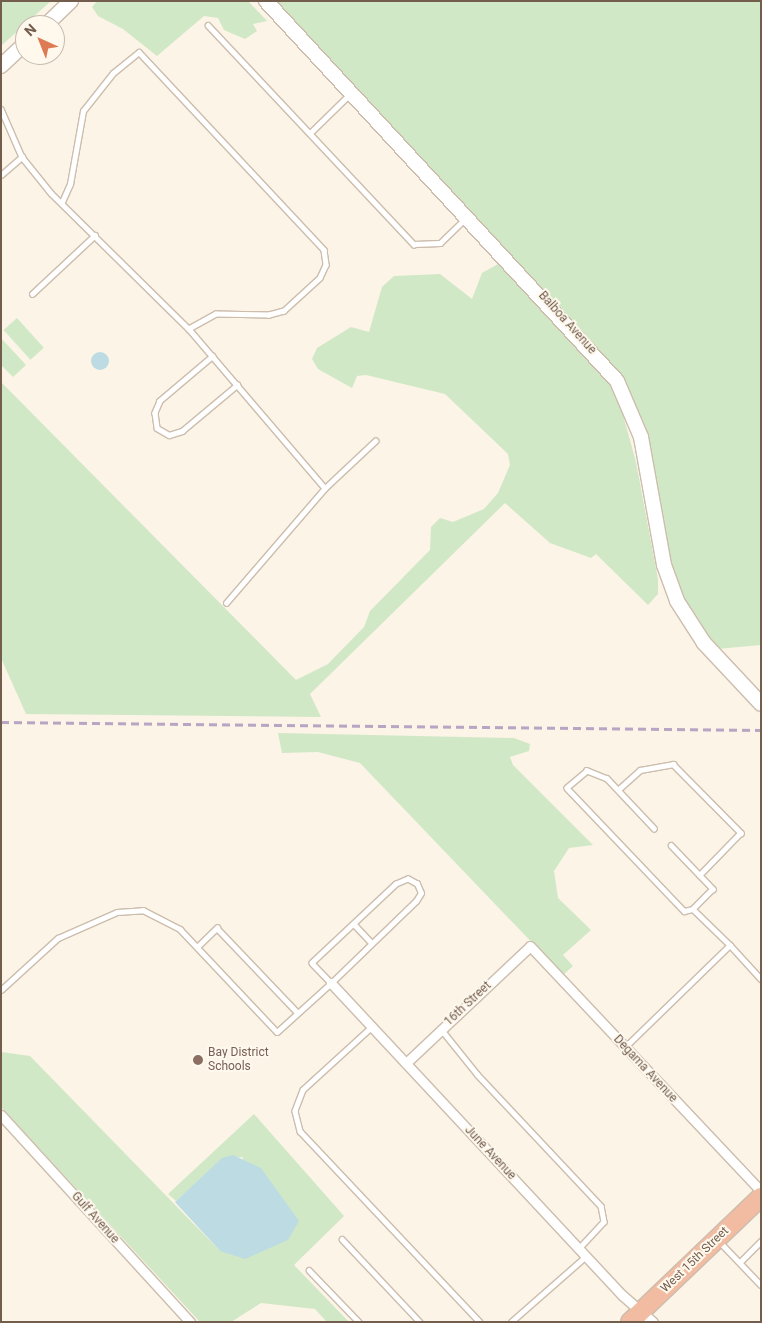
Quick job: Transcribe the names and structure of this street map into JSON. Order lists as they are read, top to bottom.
{
  "streets": {
    "highway": ["West 15th Street"],
    "street": [
      "Balboa Avenue",
      "16th Street",
      "Degama Avenue",
      "June Avenue",
      "Gulf Avenue"
    ]
  },
  "crossings": [
    ["16th Street", "Degama Avenue"],
    ["16th Street", "June Avenue"],
    ["Degama Avenue", "West 15th Street"],
    ["June Avenue", "West 15th Street"]
  ],
  "places": ["Bay District Schools"],
  "north": "top left"
}
